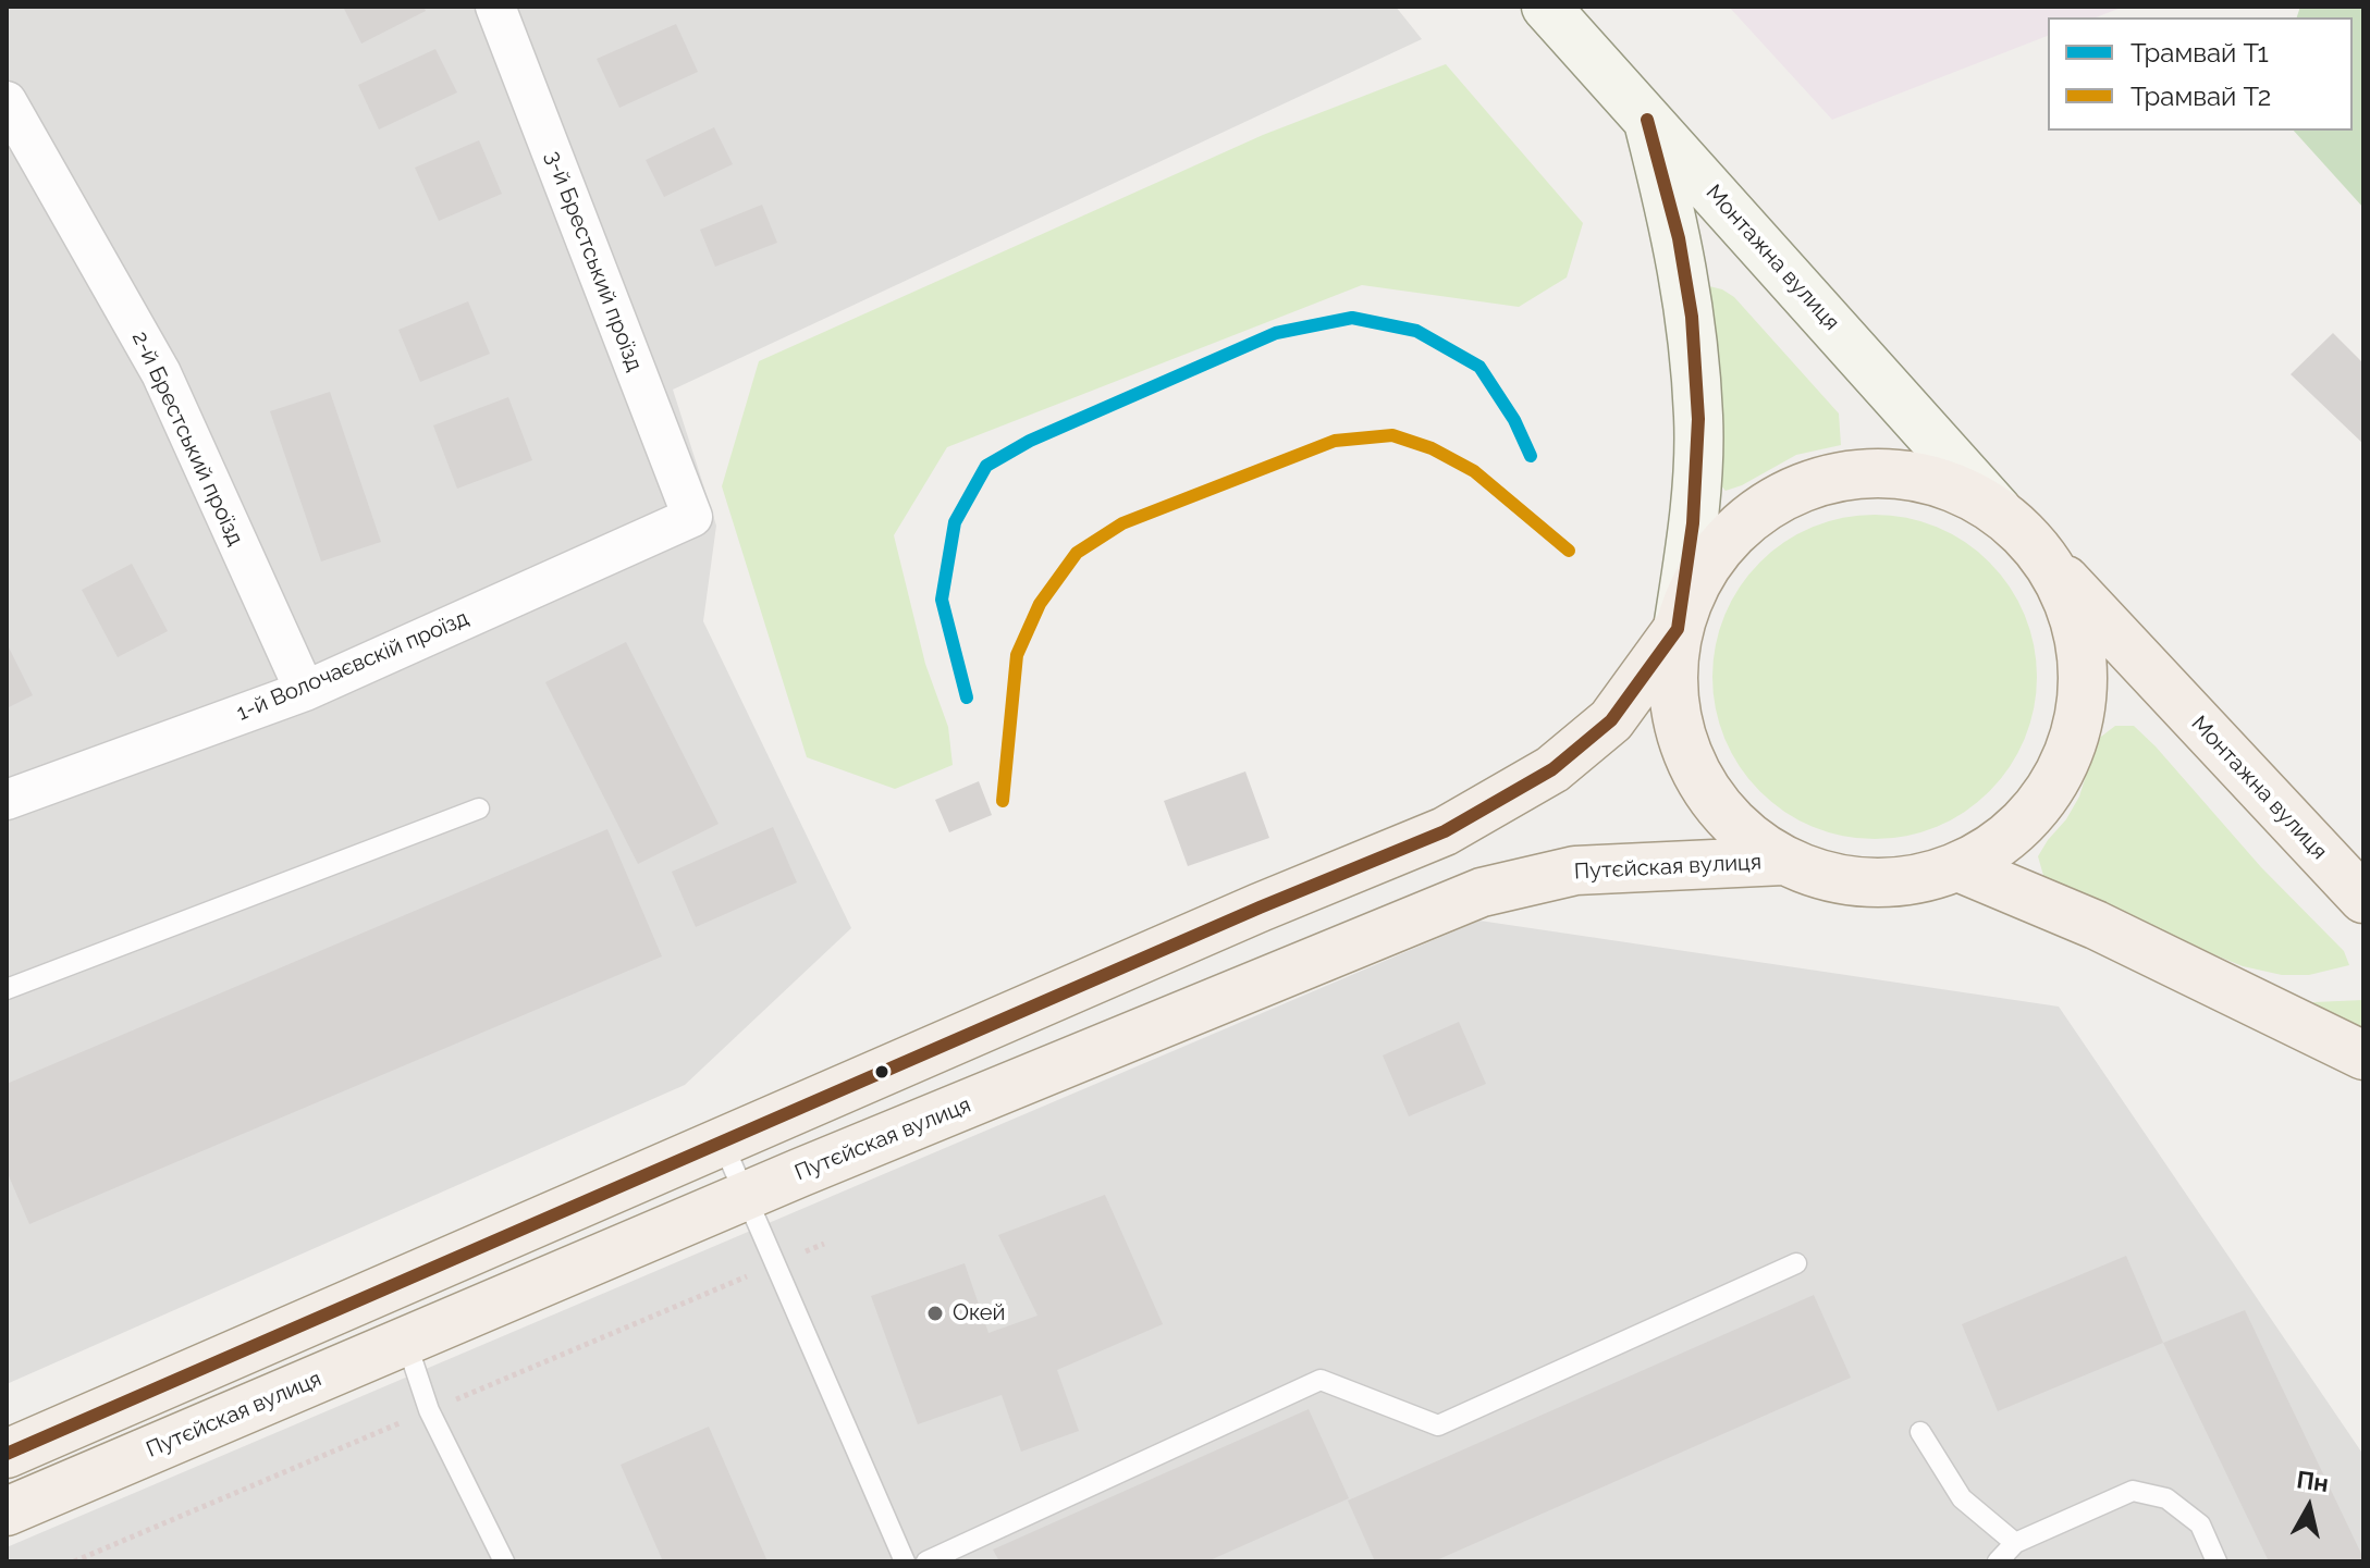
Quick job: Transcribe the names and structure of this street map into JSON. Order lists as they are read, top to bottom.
{
  "streets": {
    "main road": ["Монтажна вулиця", "Путєйская вулиця"],
    "street": ["3-й Брестський проїзд", "2-й Брестський проїзд", "1-й Волочаєвскій проїзд"]
  },
  "crossings": [
    ["3-й Брестський проїзд", "1-й Волочаєвскій проїзд"],
    ["2-й Брестський проїзд", "1-й Волочаєвскій проїзд"]
  ],
  "places": ["Окей"],
  "lines": ["tram line T1", "tram line T2"],
  "legend": ["Трамвай T1", "Трамвай T2"],
  "north": "top"
}
